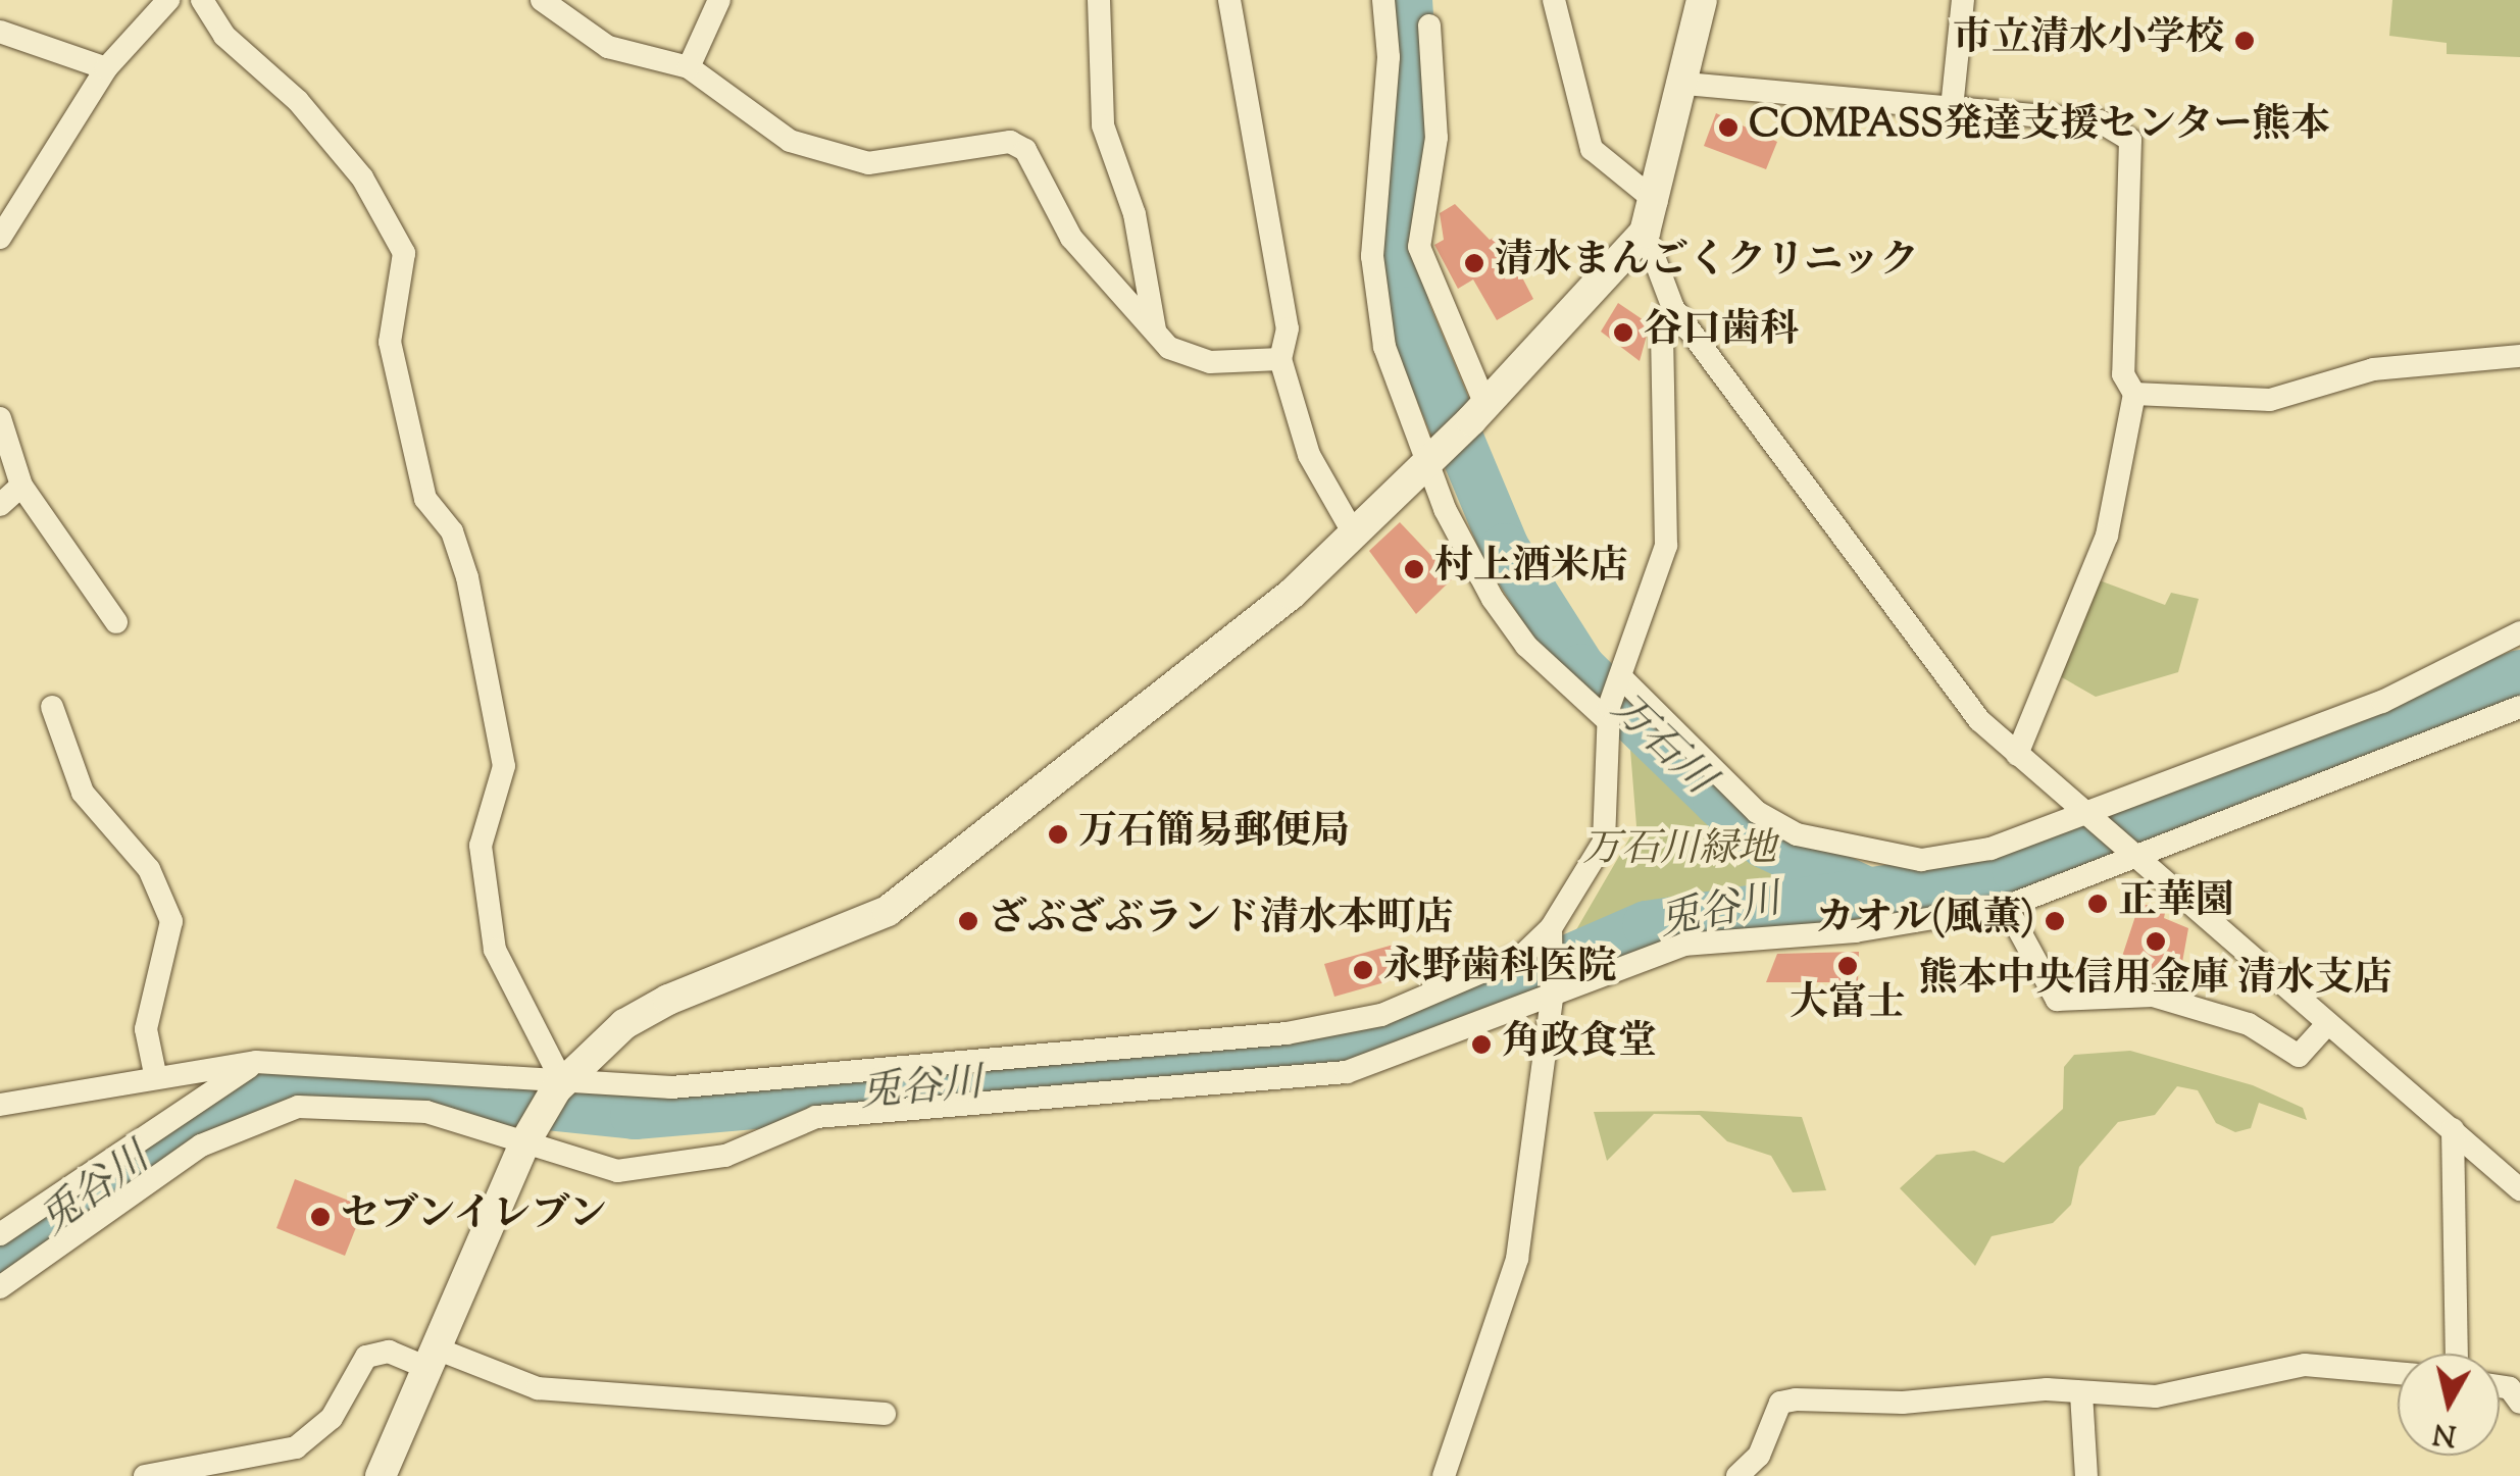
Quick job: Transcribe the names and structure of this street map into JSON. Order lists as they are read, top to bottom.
{
  "water": ["万石川", "兎谷川"],
  "parks": ["万石川緑地"],
  "places": [
    "市立清水小学校",
    "COMPASS発達支援センター熊本",
    "清水まんごくクリニック",
    "谷口歯科",
    "村上酒米店",
    "万石簡易郵便局",
    "正華園",
    "ざぶざぶランド清水本町店",
    "カオル(風薫)",
    "熊本中央信用金庫 清水支店",
    "大富士",
    "永野歯科医院",
    "角政食堂",
    "セブンイレブン"
  ],
  "north": "bottom"
}
